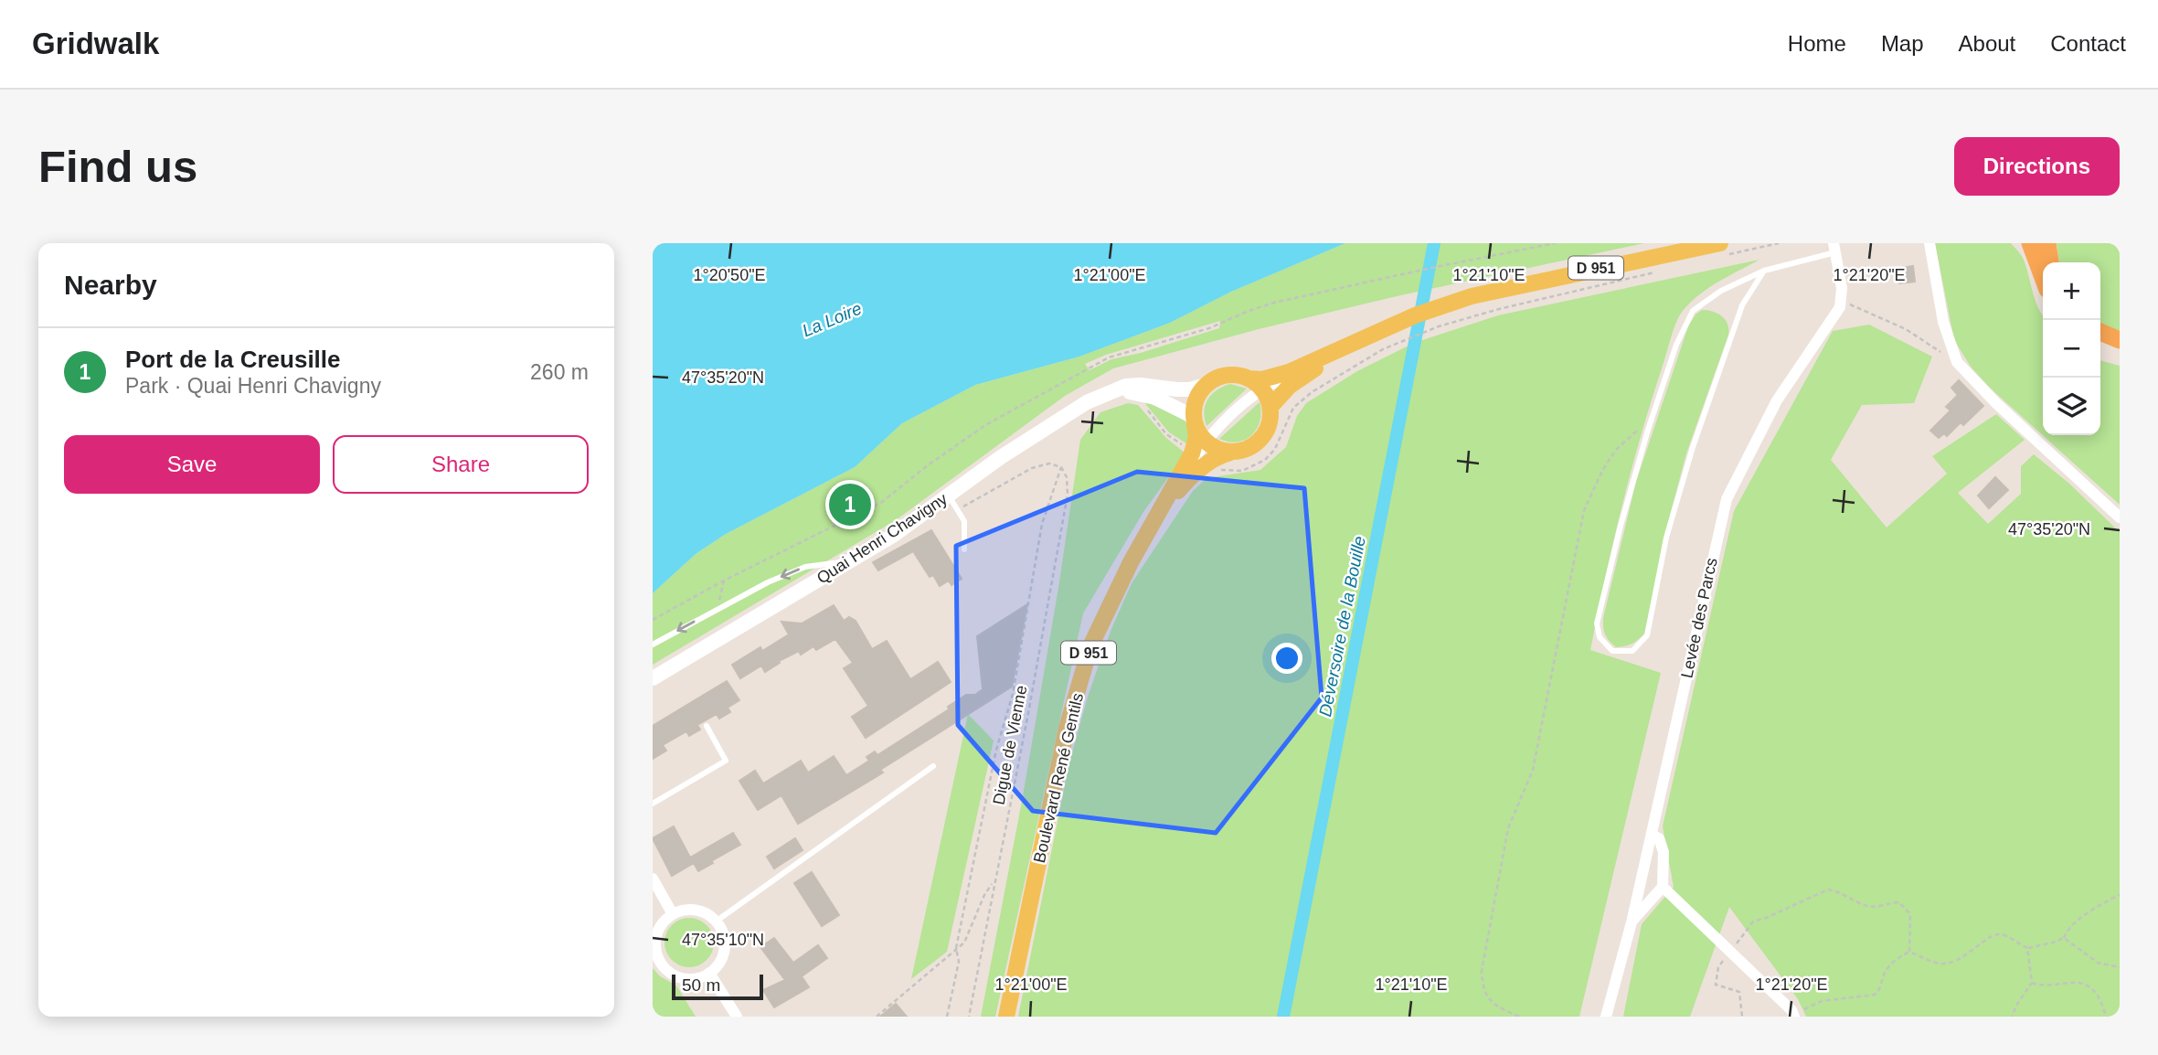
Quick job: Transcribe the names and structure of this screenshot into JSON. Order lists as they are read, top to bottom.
{
  "streets": {
    "main road": ["D 951", "Quai Henri Chavigny", "Boulevard René Gentils"],
    "street": ["Levée des Parcs"],
    "path": ["Digue de Vienne"]
  },
  "crossings": [
    ["D 951", "Boulevard René Gentils"],
    ["Quai Henri Chavigny", "Boulevard René Gentils"]
  ],
  "water": ["La Loire", "Déversoire de la Bouille"],
  "scale_bar": "50 m",
  "page": {
    "header": "Gridwalk",
    "nav": [
      "Home",
      "Map",
      "About",
      "Contact"
    ],
    "buttons": [
      "Directions",
      ["Save", "Share"]
    ],
    "title": "Find us",
    "heading": "Nearby",
    "map_buttons": ["+", "−"],
    "list": [
      {
        "mark": "1",
        "name": "Port de la Creusille",
        "note": "Park · Quai Henri Chavigny",
        "value": "260 m"
      }
    ],
    "pins": "1",
    "scale": "50 m"
  },
  "coordinates": [
    "1°20'50\"E",
    "1°21'00\"E",
    "1°21'10\"E",
    "1°21'20\"E",
    "47°35'20\"N",
    "47°35'10\"N"
  ]
}
